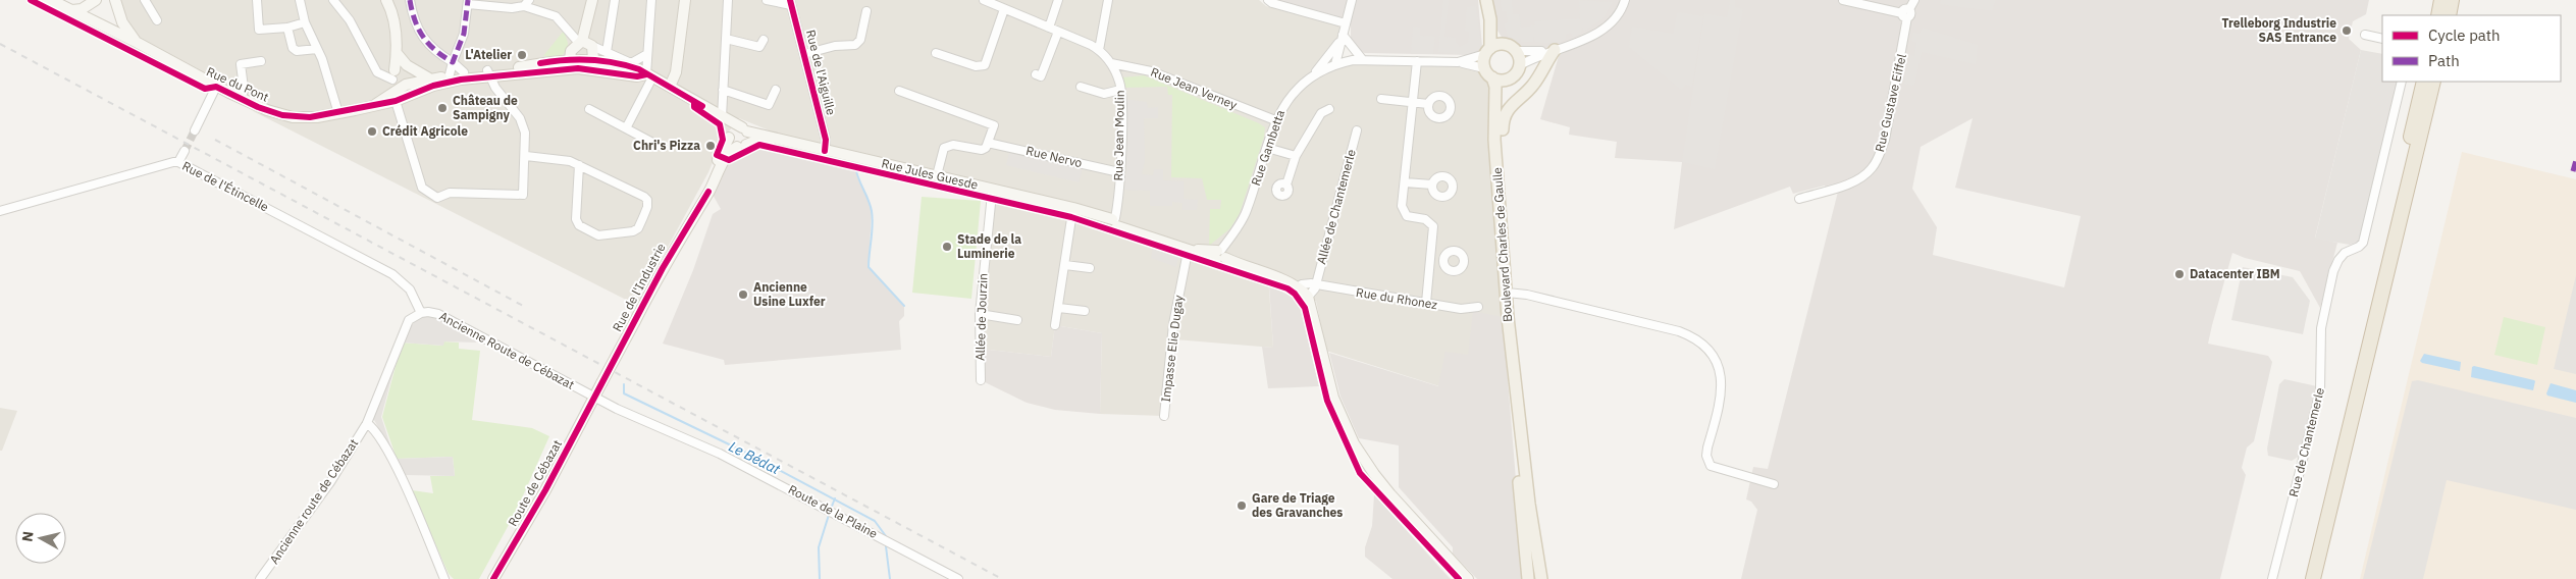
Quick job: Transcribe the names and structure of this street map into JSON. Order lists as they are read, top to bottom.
{
  "streets": {
    "main road": [
      "Rue du Pont",
      "Rue Jules Guesde",
      "Boulevard Charles de Gaulle",
      "Rue de l'Industrie",
      "Route de Cébazat"
    ],
    "street": [
      "Rue de l'Aiguille",
      "Rue Jean Verney",
      "Rue Gustave Eiffel",
      "Rue Jean Moulin",
      "Rue Gambetta",
      "Rue Nervo",
      "Rue de l'Étincelle",
      "Allée de Chantemerle",
      "Rue du Rhonez",
      "Allée de Jourzin",
      "Impasse Elie Dugay",
      "Ancienne Route de Cébazat",
      "Rue de Chantemerle",
      "Ancienne route de Cébazat",
      "Route de la Plaine"
    ]
  },
  "crossings": [
    ["Rue de l'Aiguille", "Rue Jules Guesde"],
    ["Rue Jean Verney", "Rue Jean Moulin"],
    ["Rue Jean Verney", "Rue Gambetta"],
    ["Rue Jean Moulin", "Rue Nervo"],
    ["Rue Jean Moulin", "Rue Jules Guesde"],
    ["Rue Gambetta", "Rue Jules Guesde"],
    ["Rue Gambetta", "Boulevard Charles de Gaulle"],
    ["Rue Jules Guesde", "Rue de l'Industrie"],
    ["Rue Jules Guesde", "Allée de Jourzin"],
    ["Rue Jules Guesde", "Impasse Elie Dugay"],
    ["Rue de l'Étincelle", "Ancienne Route de Cébazat"],
    ["Allée de Chantemerle", "Rue du Rhonez"],
    ["Rue de l'Industrie", "Ancienne Route de Cébazat"],
    ["Rue de l'Industrie", "Route de Cébazat"],
    ["Rue de l'Industrie", "Route de la Plaine"],
    ["Ancienne Route de Cébazat", "Route de Cébazat"],
    ["Ancienne Route de Cébazat", "Ancienne route de Cébazat"],
    ["Ancienne Route de Cébazat", "Route de la Plaine"],
    ["Route de Cébazat", "Route de la Plaine"]
  ],
  "water": ["Le Bédat"],
  "places": [
    "Trelleborg Industrie SAS Entrance",
    "L'Atelier",
    "Château de Sampigny",
    "Crédit Agricole",
    "Chri's Pizza",
    "Stade de la Luminerie",
    "Datacenter IBM",
    "Ancienne Usine Luxfer",
    "Gare de Triage des Gravanches"
  ],
  "legend": ["Cycle path", "Path"],
  "north": "left"
}
